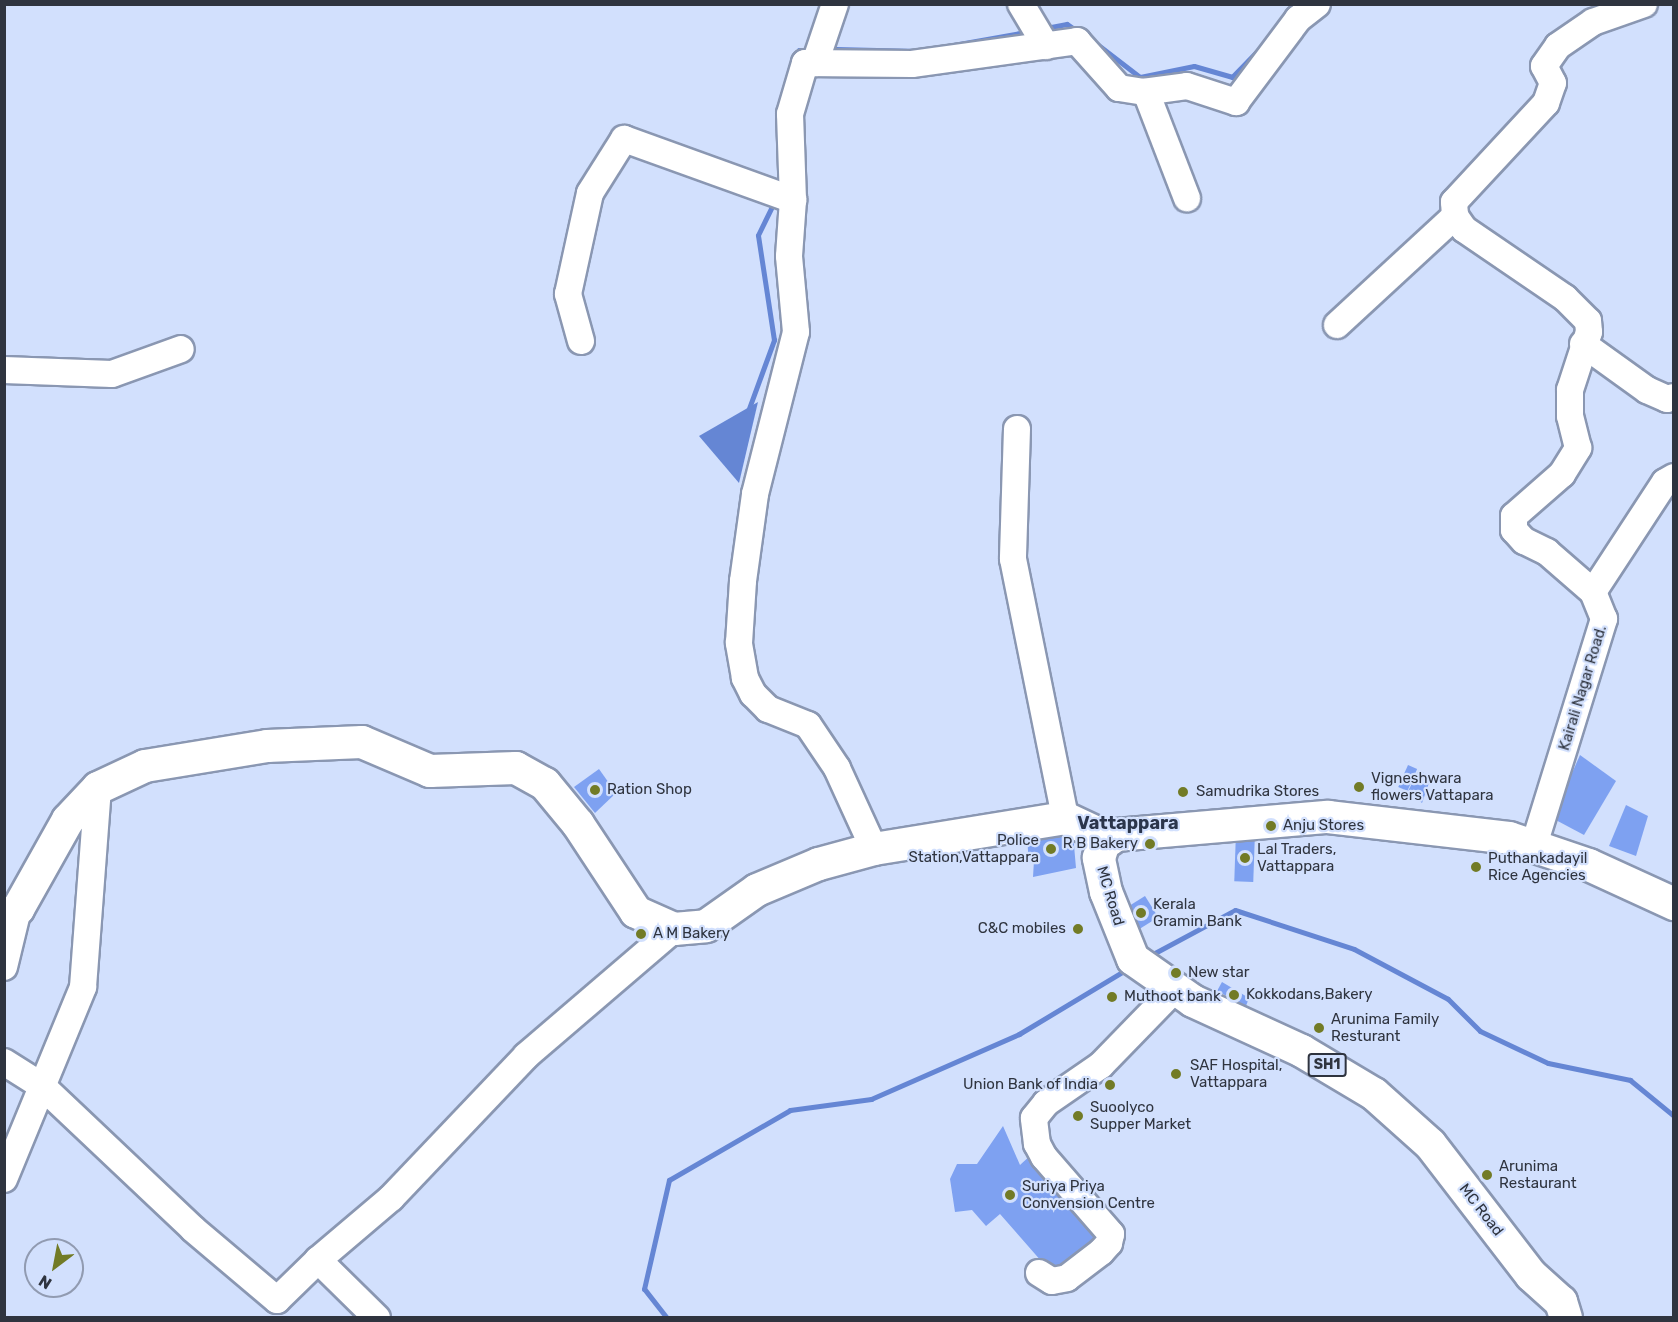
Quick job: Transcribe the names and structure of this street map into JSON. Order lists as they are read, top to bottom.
{
  "streets": {
    "main road": ["MC Road", "SH1"],
    "street": ["Kairali Nagar Road."]
  },
  "districts": ["Vattappara"],
  "places": [
    "Vigneshwara flowers Vattapara",
    "Ration Shop",
    "Samudrika Stores",
    "Anju Stores",
    "R B Bakery",
    "Police Station,Vattappara",
    "Lal Traders, Vattappara",
    "Puthankadayil Rice Agencies",
    "Kerala Gramin Bank",
    "C&C mobiles",
    "A M Bakery",
    "New star",
    "Kokkodans,Bakery",
    "Muthoot bank",
    "Arunima Family Resturant",
    "SAF Hospital, Vattappara",
    "Union Bank of India",
    "Suoolyco Supper Market",
    "Arunima Restaurant",
    "Suriya Priya Convension Centre"
  ],
  "north": "bottom left"
}
